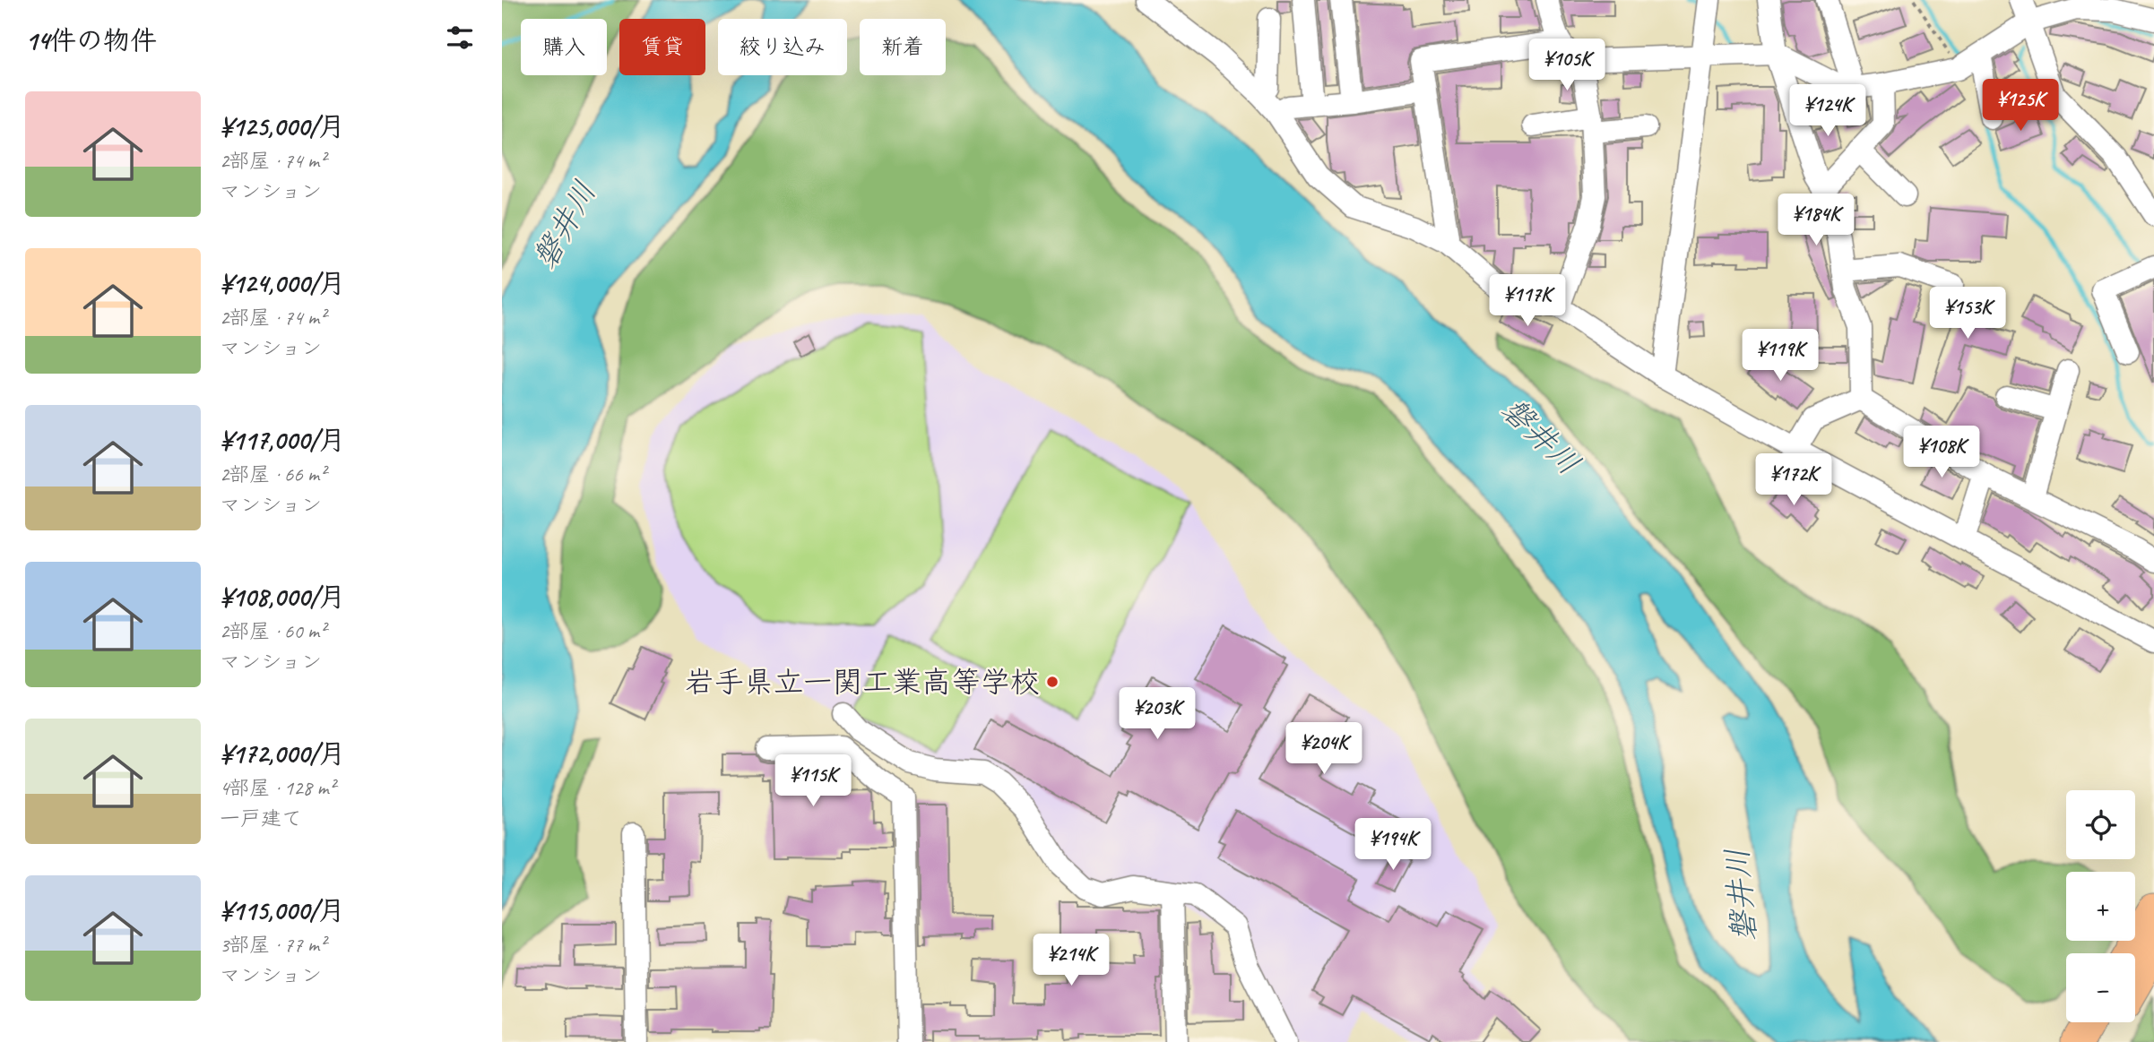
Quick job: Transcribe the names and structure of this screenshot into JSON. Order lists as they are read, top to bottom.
{
  "water": ["磐井川"],
  "places": ["岩手県立一関工業高等学校"],
  "page": {
    "heading": "14件の物件",
    "chip": [
      "購入",
      "賃貸",
      "絞り込み",
      "新着"
    ],
    "price": [
      "¥105K",
      "¥125K",
      "¥124K",
      "¥184K",
      "¥117K",
      "¥153K",
      "¥119K",
      "¥108K",
      "¥172K",
      "¥203K",
      "¥204K",
      "¥115K",
      "¥194K",
      "¥214K"
    ],
    "list": [
      {
        "name": "¥125,000/月",
        "note": "2部屋 · 74 m² · マンション"
      },
      {
        "name": "¥124,000/月",
        "note": "2部屋 · 74 m² · マンション"
      },
      {
        "name": "¥117,000/月",
        "note": "2部屋 · 66 m² · マンション"
      },
      {
        "name": "¥108,000/月",
        "note": "2部屋 · 60 m² · マンション"
      },
      {
        "name": "¥172,000/月",
        "note": "4部屋 · 128 m² · 一戸建て"
      },
      {
        "name": "¥115,000/月",
        "note": "3部屋 · 77 m² · マンション"
      }
    ],
    "map_buttons": ["+", "−"]
  }
}
